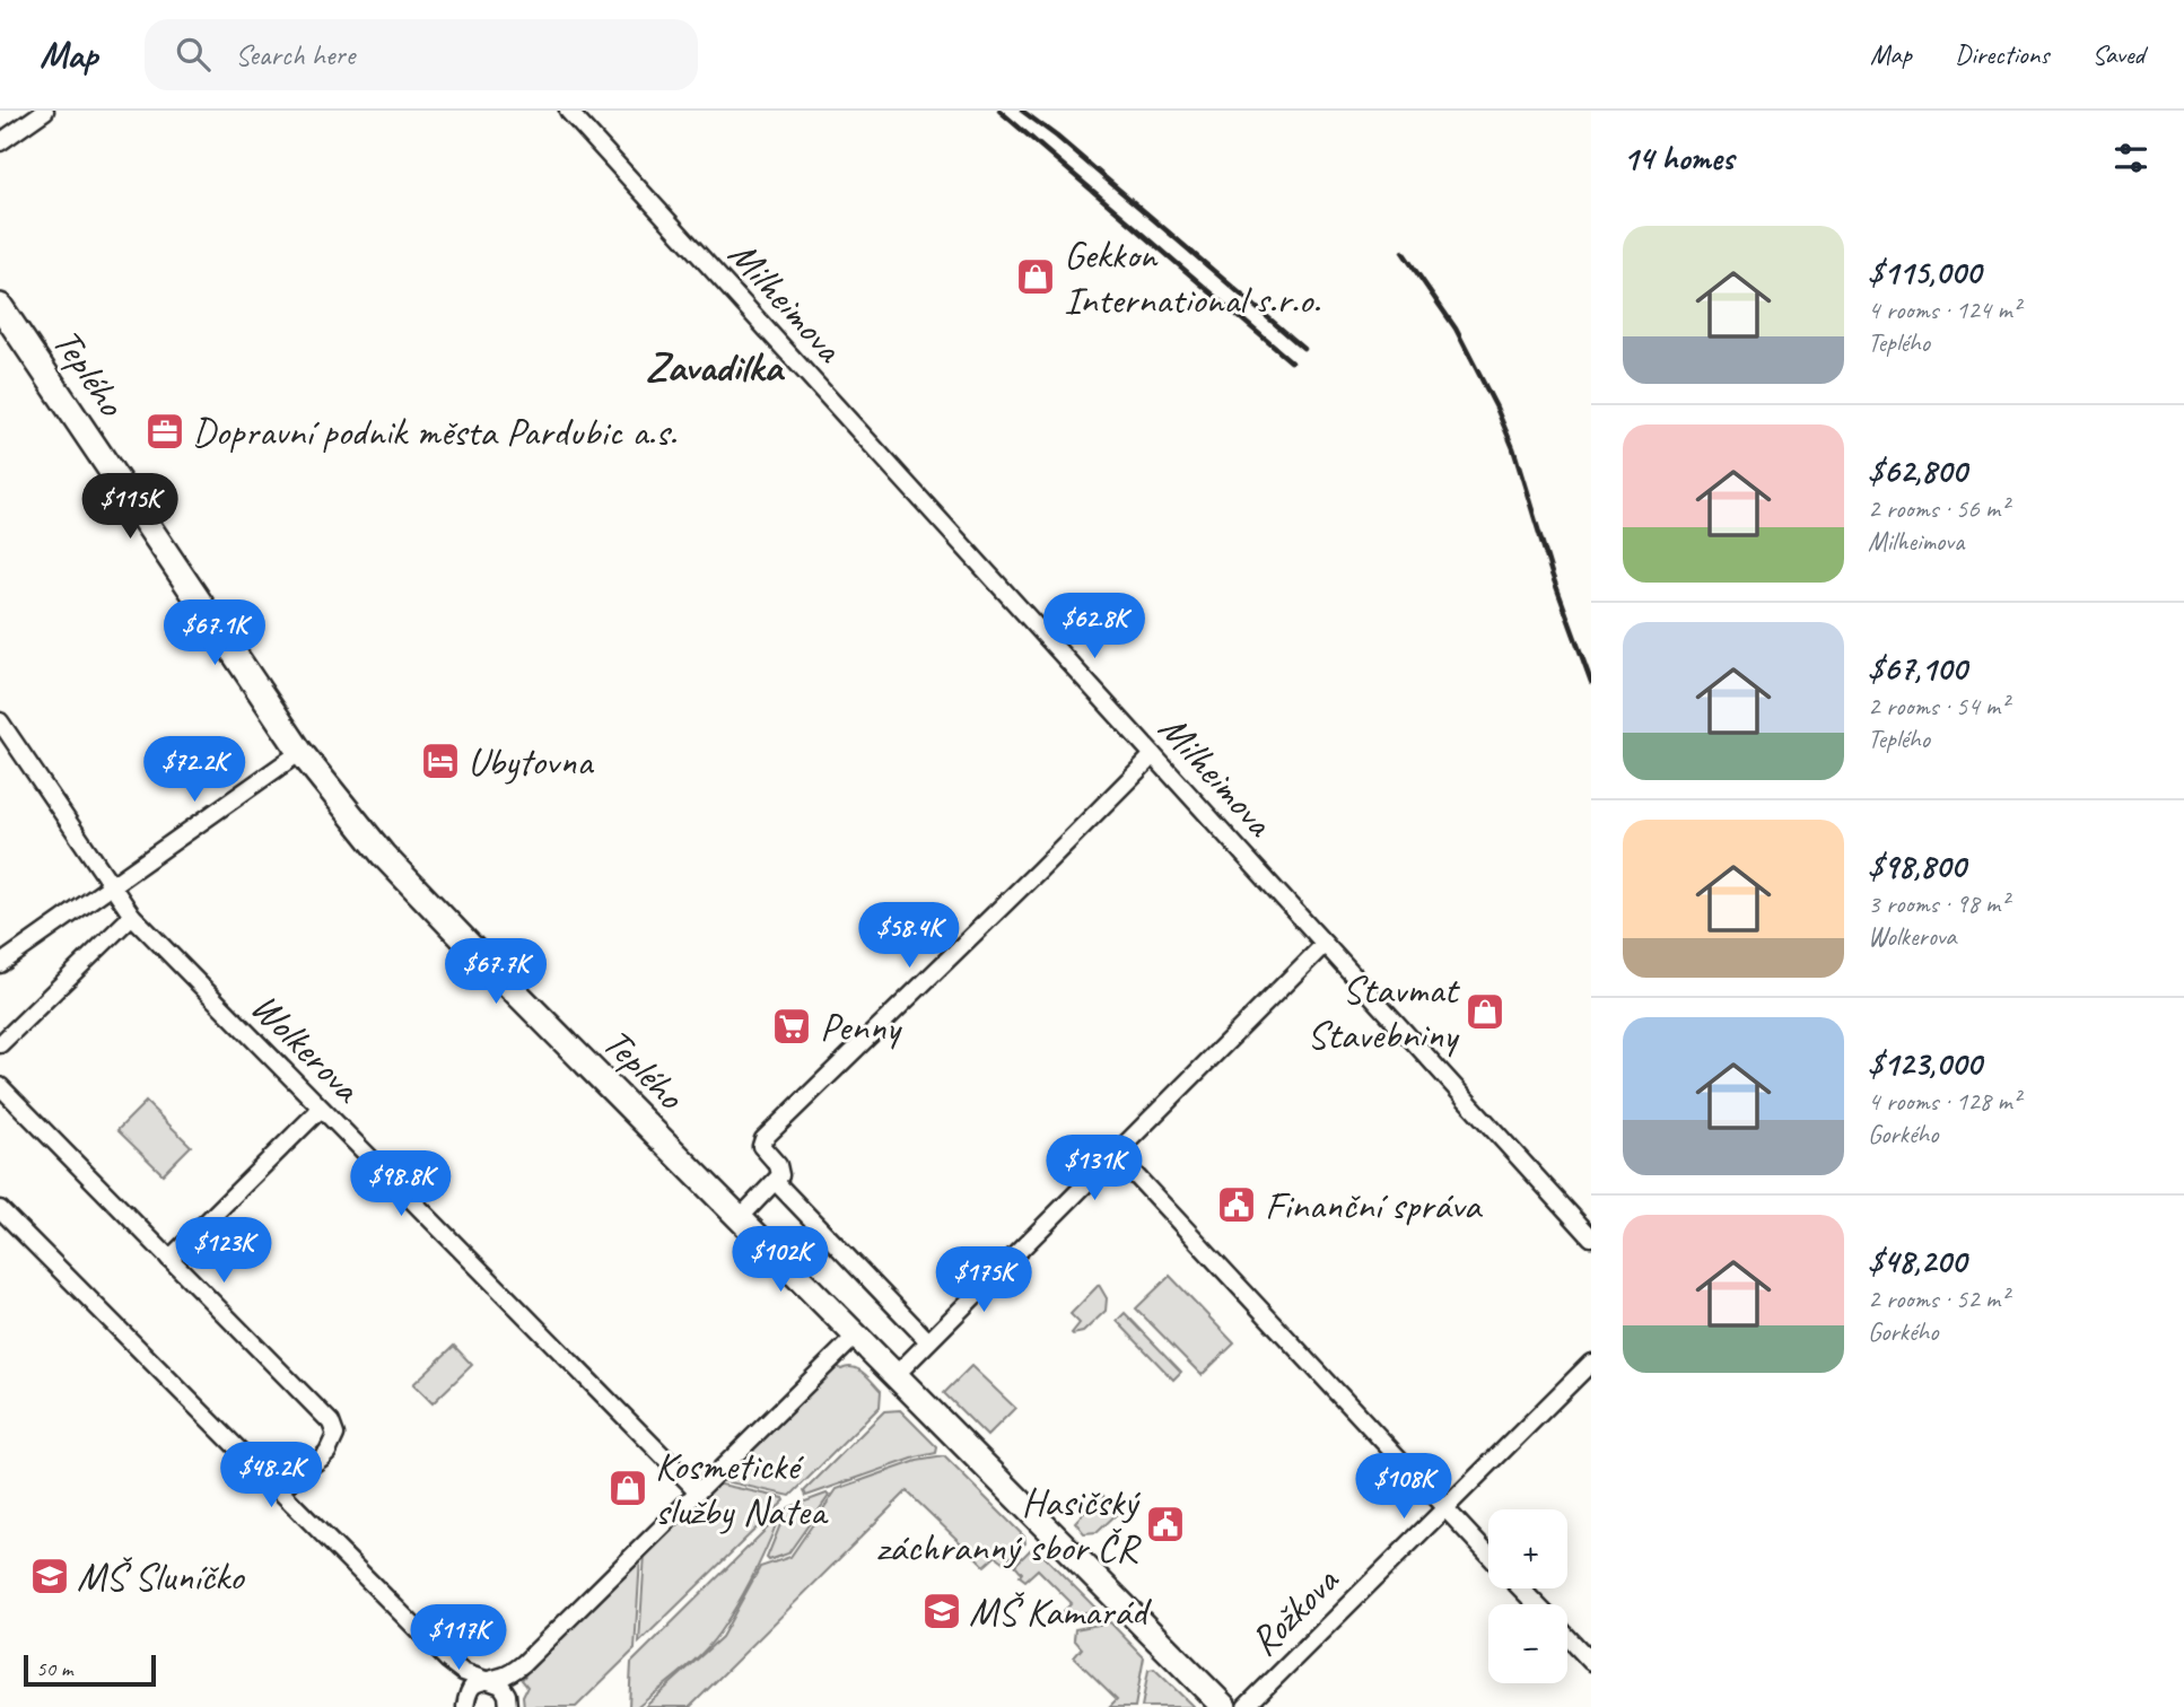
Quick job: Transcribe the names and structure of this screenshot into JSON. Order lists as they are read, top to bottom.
{
  "streets": {
    "main road": ["Teplého"],
    "street": ["Milheimova", "Wolkerova", "Rožkova"]
  },
  "districts": ["Zavadilka"],
  "places": {
    "shop": ["Gekkon International s.r.o.", "Stavmat Stavebniny", "Kosmetické služby Natea"],
    "office": ["Dopravní podnik města Pardubic a.s."],
    "hotel": ["Ubytovna"],
    "supermarket": ["Penny"],
    "public building": ["Finanční správa", "Hasičský záchranný sbor ČR"],
    "school or university": ["MŠ Sluníčko", "MŠ Kamarád"]
  },
  "scale_bar": "50 m",
  "page": {
    "header": "Map",
    "search": "Search here",
    "nav": ["Map", "Directions", "Saved"],
    "heading": "14 homes",
    "list": [
      {
        "name": "$115,000",
        "note": "4 rooms · 124 m² · Teplého"
      },
      {
        "name": "$62,800",
        "note": "2 rooms · 56 m² · Milheimova"
      },
      {
        "name": "$67,100",
        "note": "2 rooms · 54 m² · Teplého"
      },
      {
        "name": "$98,800",
        "note": "3 rooms · 98 m² · Wolkerova"
      },
      {
        "name": "$123,000",
        "note": "4 rooms · 128 m² · Gorkého"
      },
      {
        "name": "$48,200",
        "note": "2 rooms · 52 m² · Gorkého"
      }
    ],
    "price": [
      "$115K",
      "$62.8K",
      "$67.1K",
      "$72.2K",
      "$58.4K",
      "$67.7K",
      "$131K",
      "$98.8K",
      "$123K",
      "$102K",
      "$175K",
      "$48.2K",
      "$108K",
      "$117K"
    ],
    "map_buttons": ["+", "−"],
    "scale": "50 m"
  }
}
